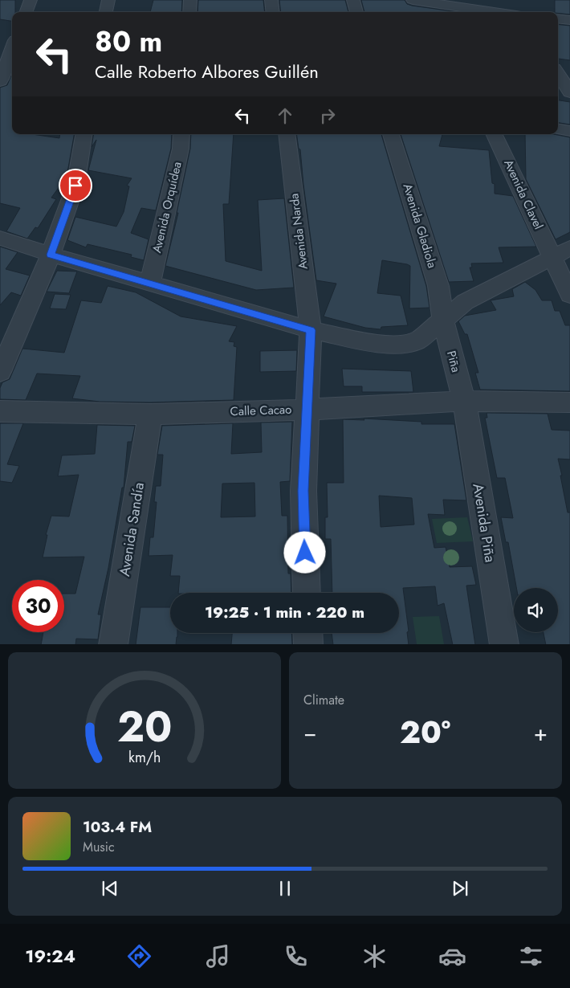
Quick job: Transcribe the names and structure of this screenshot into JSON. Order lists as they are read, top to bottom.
{
  "streets": {
    "street": [
      "Avenida Clavel",
      "Avenida Orquídea",
      "Avenida Gladiola",
      "Avenida Narda",
      "Piña",
      "Calle Cacao",
      "Avenida Piña",
      "Avenida Sandía"
    ]
  },
  "crossings": [
    ["Avenida Gladiola", "Piña"],
    ["Avenida Narda", "Calle Cacao"],
    ["Piña", "Calle Cacao"],
    ["Piña", "Avenida Piña"],
    ["Calle Cacao", "Avenida Piña"],
    ["Calle Cacao", "Avenida Sandía"]
  ],
  "page": {
    "turn": ["80 m", "Calle Roberto Albores Guillén"],
    "limit": "30",
    "trip": "19:25 · 1 min · 220 m",
    "tile": "Climate",
    "heat": ["−", "20°", "+"],
    "song": ["103.4 FM", "Music"],
    "tabs": "19:24",
    "gauge": ["20", "km/h"]
  }
}
